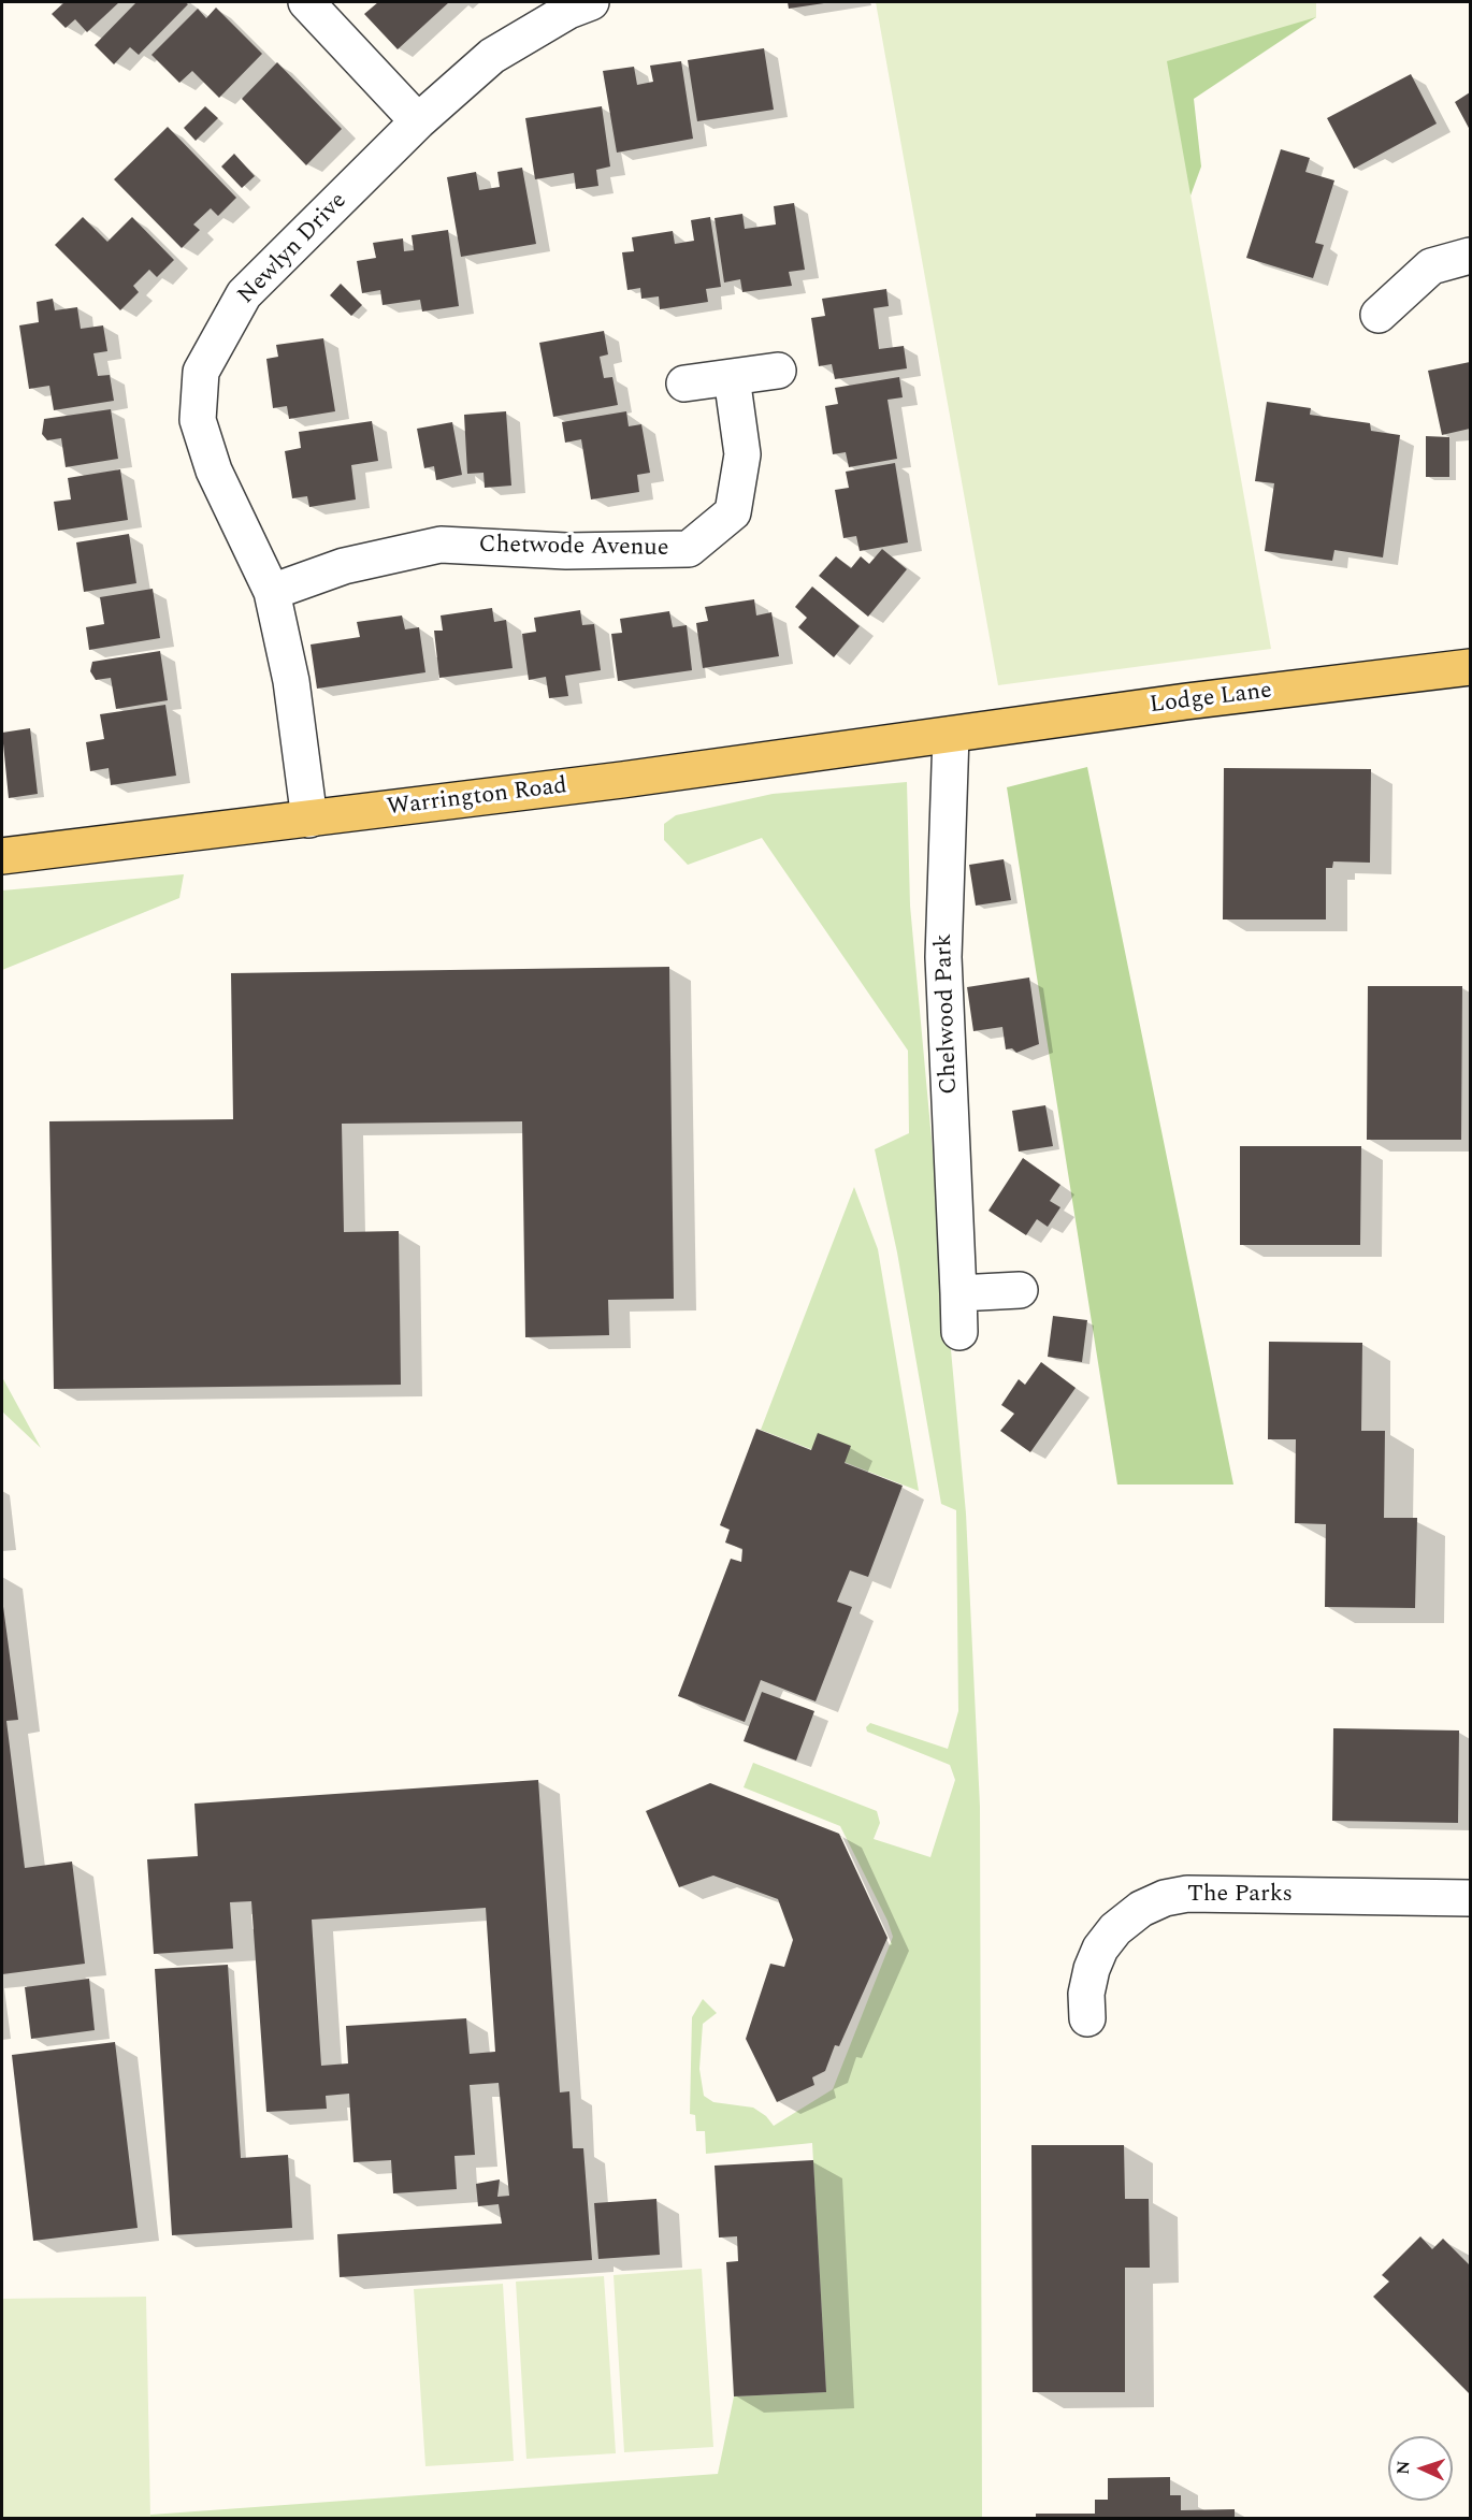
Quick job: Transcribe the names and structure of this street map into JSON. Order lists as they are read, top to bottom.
{
  "streets": {
    "main road": ["Lodge Lane", "Warrington Road"],
    "street": [
      "Newlyn Drive",
      "Chetwode Avenue",
      "Chelwood Park",
      "The Parks"
    ]
  },
  "crossings": [
    ["Newlyn Drive", "Chetwode Avenue"],
    ["Newlyn Drive", "Warrington Road"],
    ["Lodge Lane", "Warrington Road"],
    ["Lodge Lane", "Chelwood Park"],
    ["Warrington Road", "Chelwood Park"]
  ],
  "north": "left"
}
